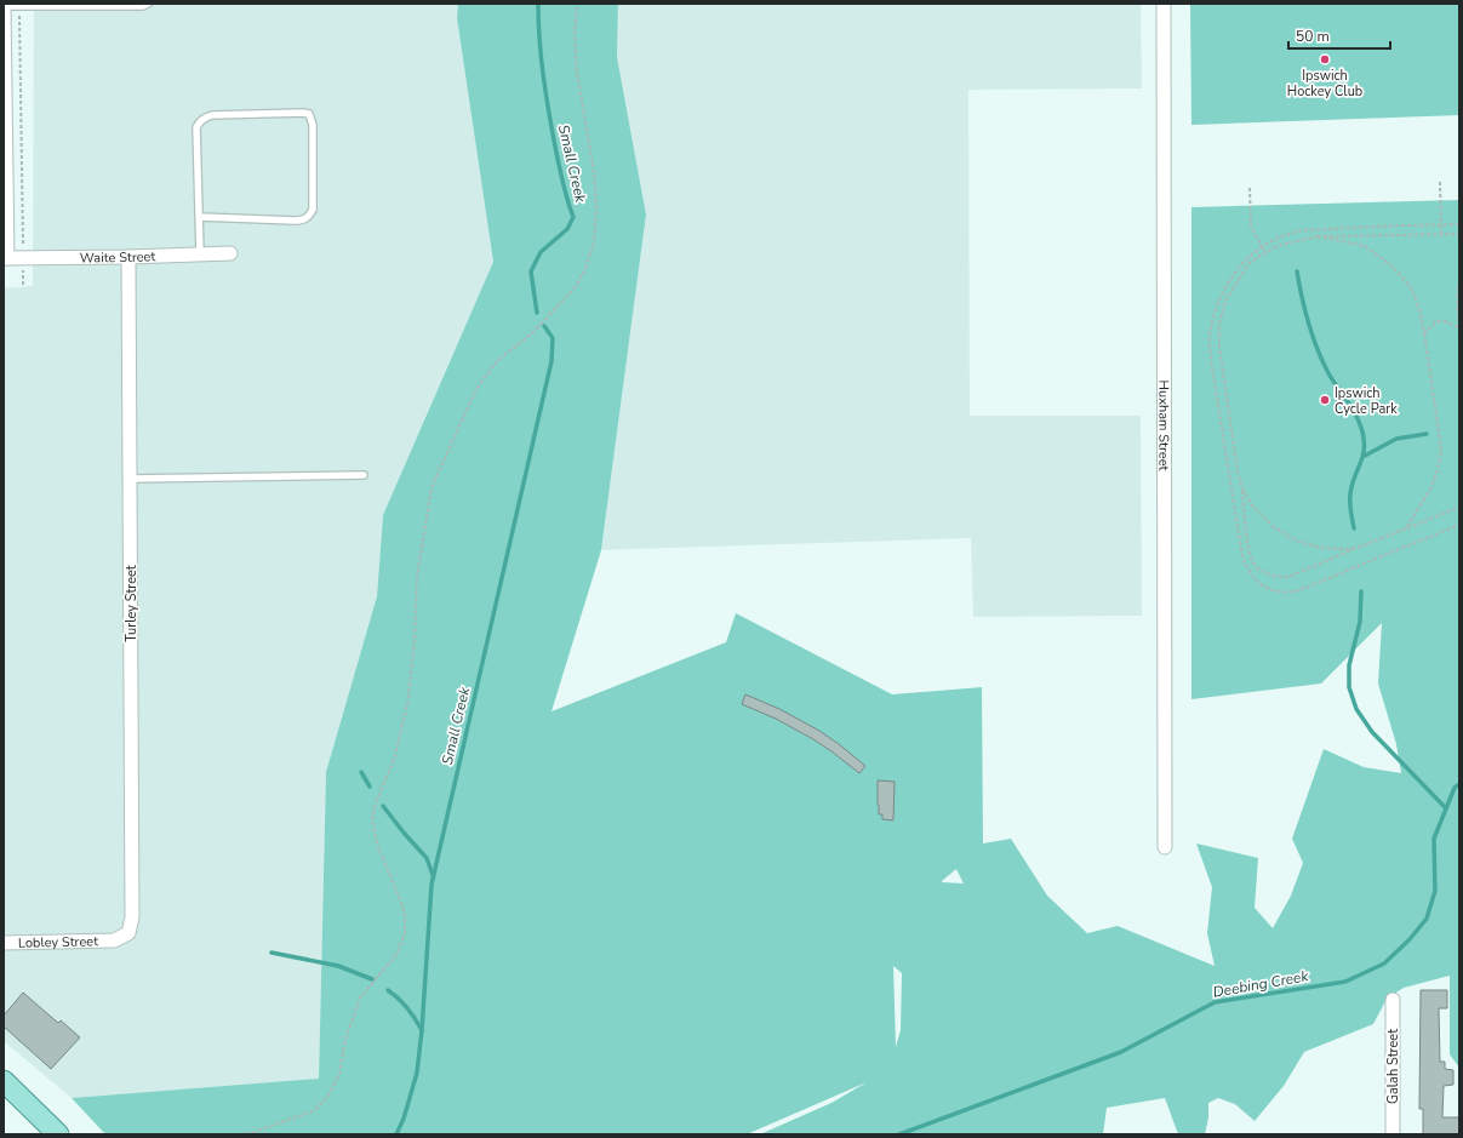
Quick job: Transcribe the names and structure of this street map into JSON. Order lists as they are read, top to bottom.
{
  "streets": {
    "street": [
      "Waite Street",
      "Huxham Street",
      "Turley Street",
      "Lobley Street",
      "Galah Street"
    ]
  },
  "crossings": [
    ["Waite Street", "Turley Street"],
    ["Turley Street", "Lobley Street"]
  ],
  "water": ["Small Creek", "Deebing Creek"],
  "places": ["Ipswich Hockey Club", "Ipswich Cycle Park"],
  "scale_bar": "50 m"
}
